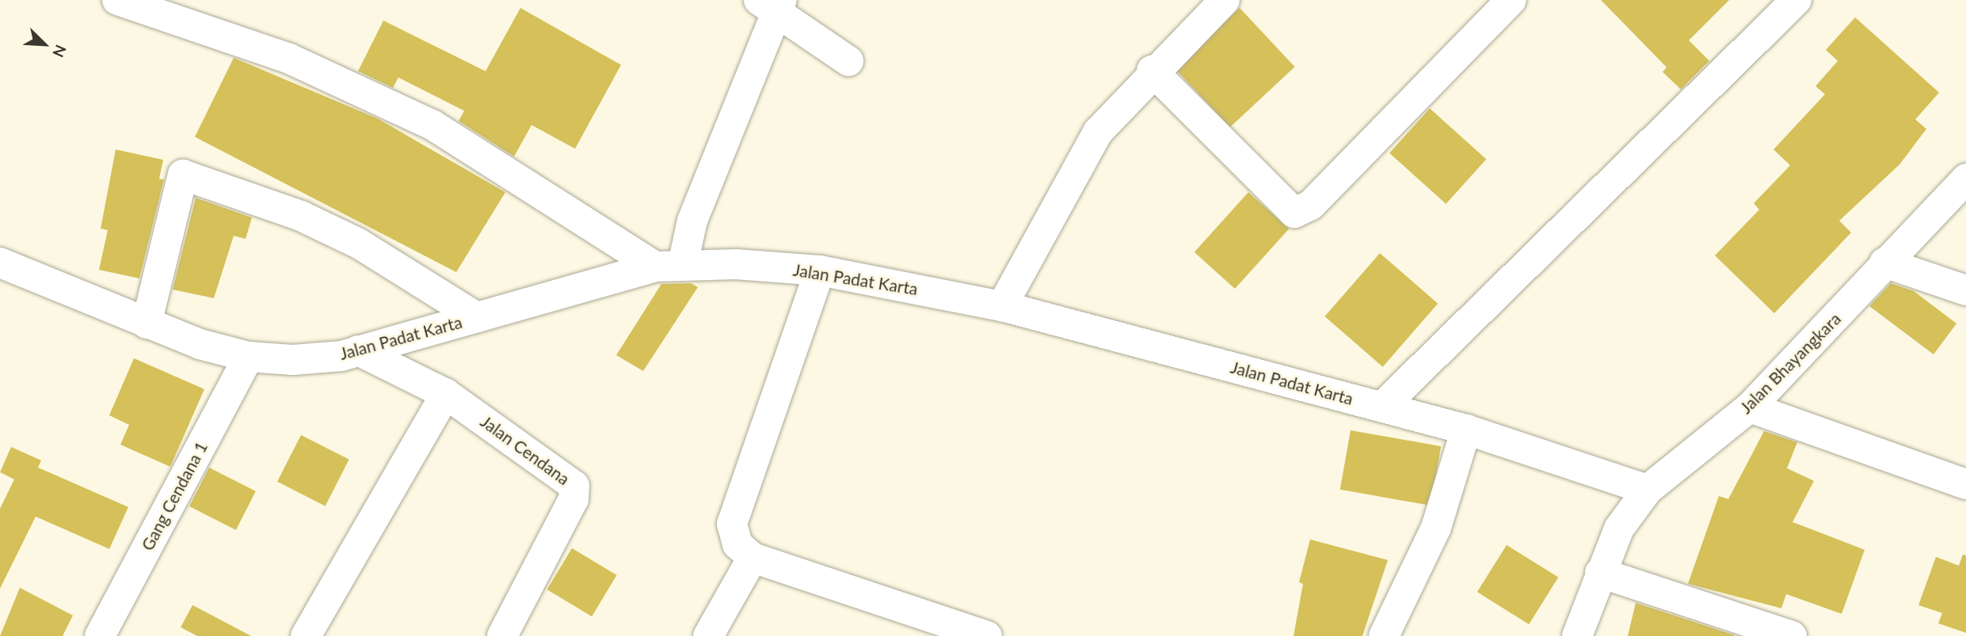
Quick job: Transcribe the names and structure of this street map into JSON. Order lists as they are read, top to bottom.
{
  "streets": {
    "street": [
      "Jalan Padat Karta",
      "Jalan Bhayangkara",
      "Jalan Cendana",
      "Gang Cendana 1"
    ]
  },
  "crossings": [
    ["Jalan Padat Karta", "Jalan Bhayangkara"],
    ["Jalan Padat Karta", "Jalan Cendana"],
    ["Jalan Padat Karta", "Gang Cendana 1"]
  ],
  "north": "bottom right"
}
